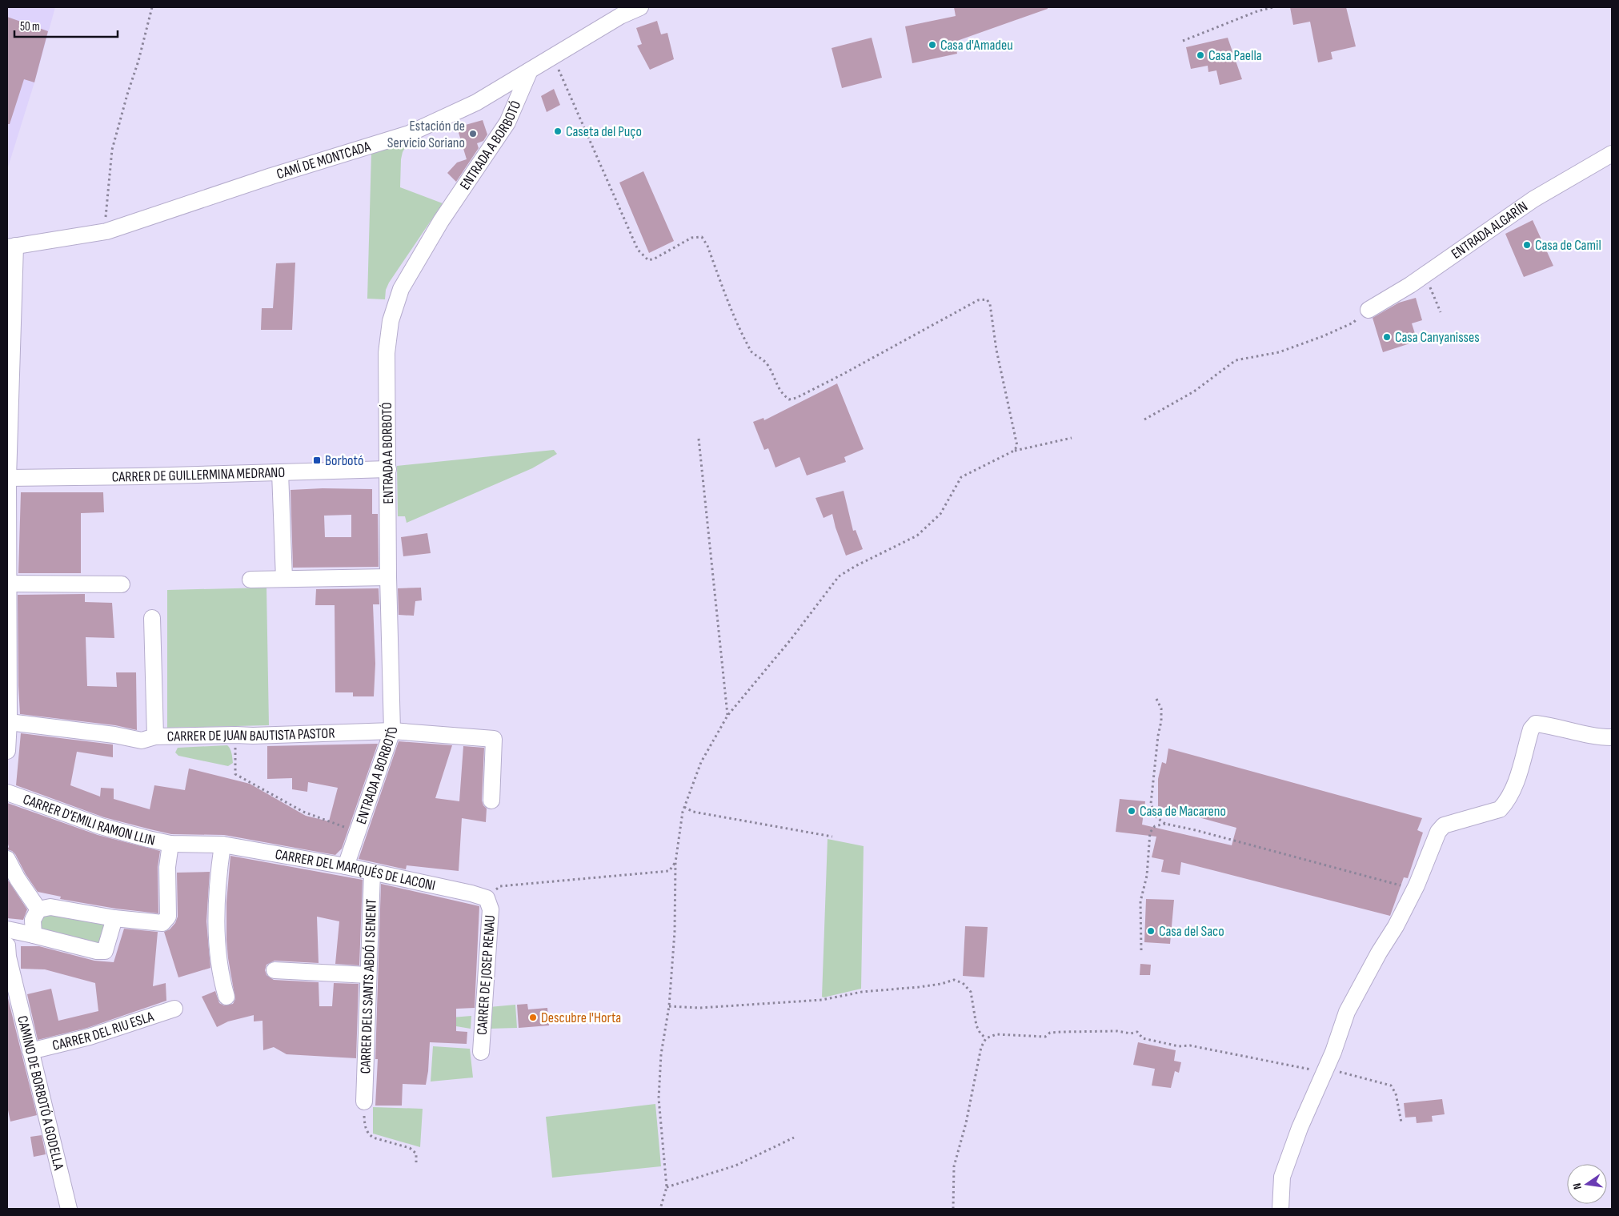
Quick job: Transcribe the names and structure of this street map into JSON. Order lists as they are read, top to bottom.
{
  "streets": {
    "street": [
      "ENTRADA A BORBOTÓ",
      "CAMÍ DE MONTCADA",
      "ENTRADA ALGARÍN",
      "CARRER DE GUILLERMINA MEDRANO",
      "CARRER DE JUAN BAUTISTA PASTOR",
      "CARRER D'EMILI RAMON LLIN",
      "CARRER DEL MARQUÉS DE LACONI",
      "CARRER DE JOSEP RENAU",
      "CARRER DELS SANTS ABDÓ I SENENT",
      "CARRER DEL RIU ESLA",
      "CAMINO DE BORBOTÓ A GODELLA"
    ]
  },
  "crossings": [
    ["ENTRADA A BORBOTÓ", "CAMÍ DE MONTCADA"],
    ["ENTRADA A BORBOTÓ", "CARRER DE GUILLERMINA MEDRANO"],
    ["ENTRADA A BORBOTÓ", "CARRER DE JUAN BAUTISTA PASTOR"],
    ["ENTRADA A BORBOTÓ", "CARRER DEL MARQUÉS DE LACONI"],
    ["CARRER D'EMILI RAMON LLIN", "CARRER DEL MARQUÉS DE LACONI"],
    ["CARRER DEL MARQUÉS DE LACONI", "CARRER DE JOSEP RENAU"],
    ["CARRER DEL MARQUÉS DE LACONI", "CARRER DELS SANTS ABDÓ I SENENT"],
    ["CARRER DEL RIU ESLA", "CAMINO DE BORBOTÓ A GODELLA"]
  ],
  "places": {
    "other": [
      "Casa d'Amadeu",
      "Casa Paella",
      "Caseta del Puço",
      "Estación de Servicio Soriano",
      "Casa de Camil",
      "Casa Canyanisses",
      "Casa de Macareno",
      "Casa del Saco",
      "Descubre l'Horta"
    ],
    "transit": ["Borbotó"]
  },
  "scale_bar": "50 m",
  "north": "left"
}
